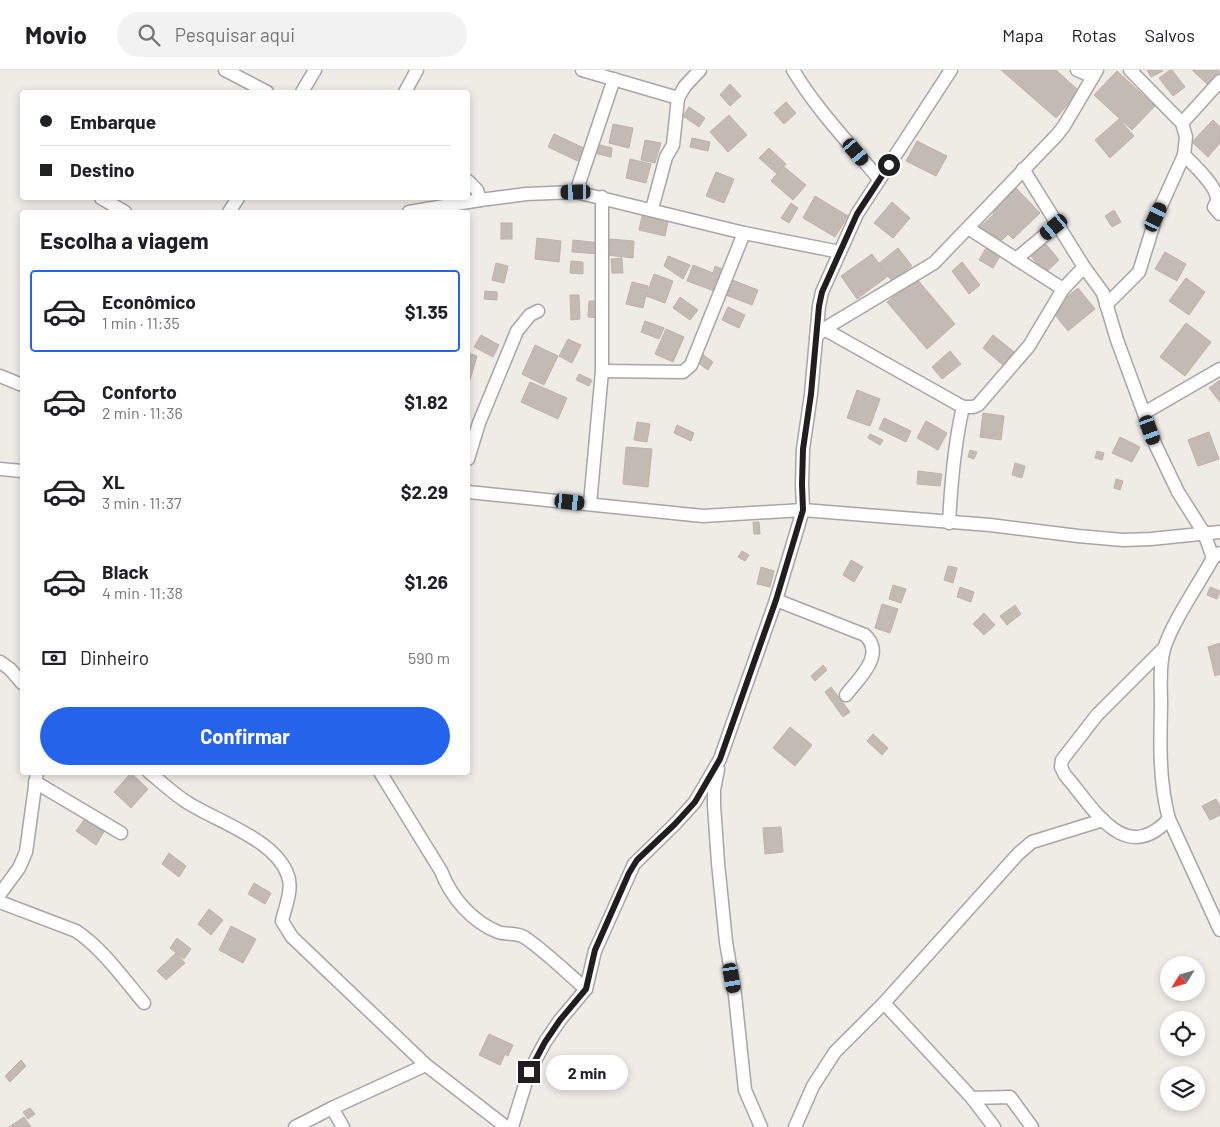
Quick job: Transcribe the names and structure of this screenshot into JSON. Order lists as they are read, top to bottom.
{
  "north": "bottom left",
  "page": {
    "header": "Movio",
    "search": "Pesquisar aqui",
    "nav": ["Mapa", "Rotas", "Salvos"],
    "banner": ["Embarque", "Destino"],
    "heading": "Escolha a viagem",
    "list": [
      {
        "name": "Econômico",
        "note": "1 min · 11:35",
        "value": "$1.35"
      },
      {
        "name": "Conforto",
        "note": "2 min · 11:36",
        "value": "$1.82"
      },
      {
        "name": "XL",
        "note": "3 min · 11:37",
        "value": "$2.29"
      },
      {
        "name": "Black",
        "note": "4 min · 11:38",
        "value": "$1.26"
      }
    ],
    "pay": ["Dinheiro", "590 m"],
    "buttons": "Confirmar",
    "bubble": "2 min"
  }
}
